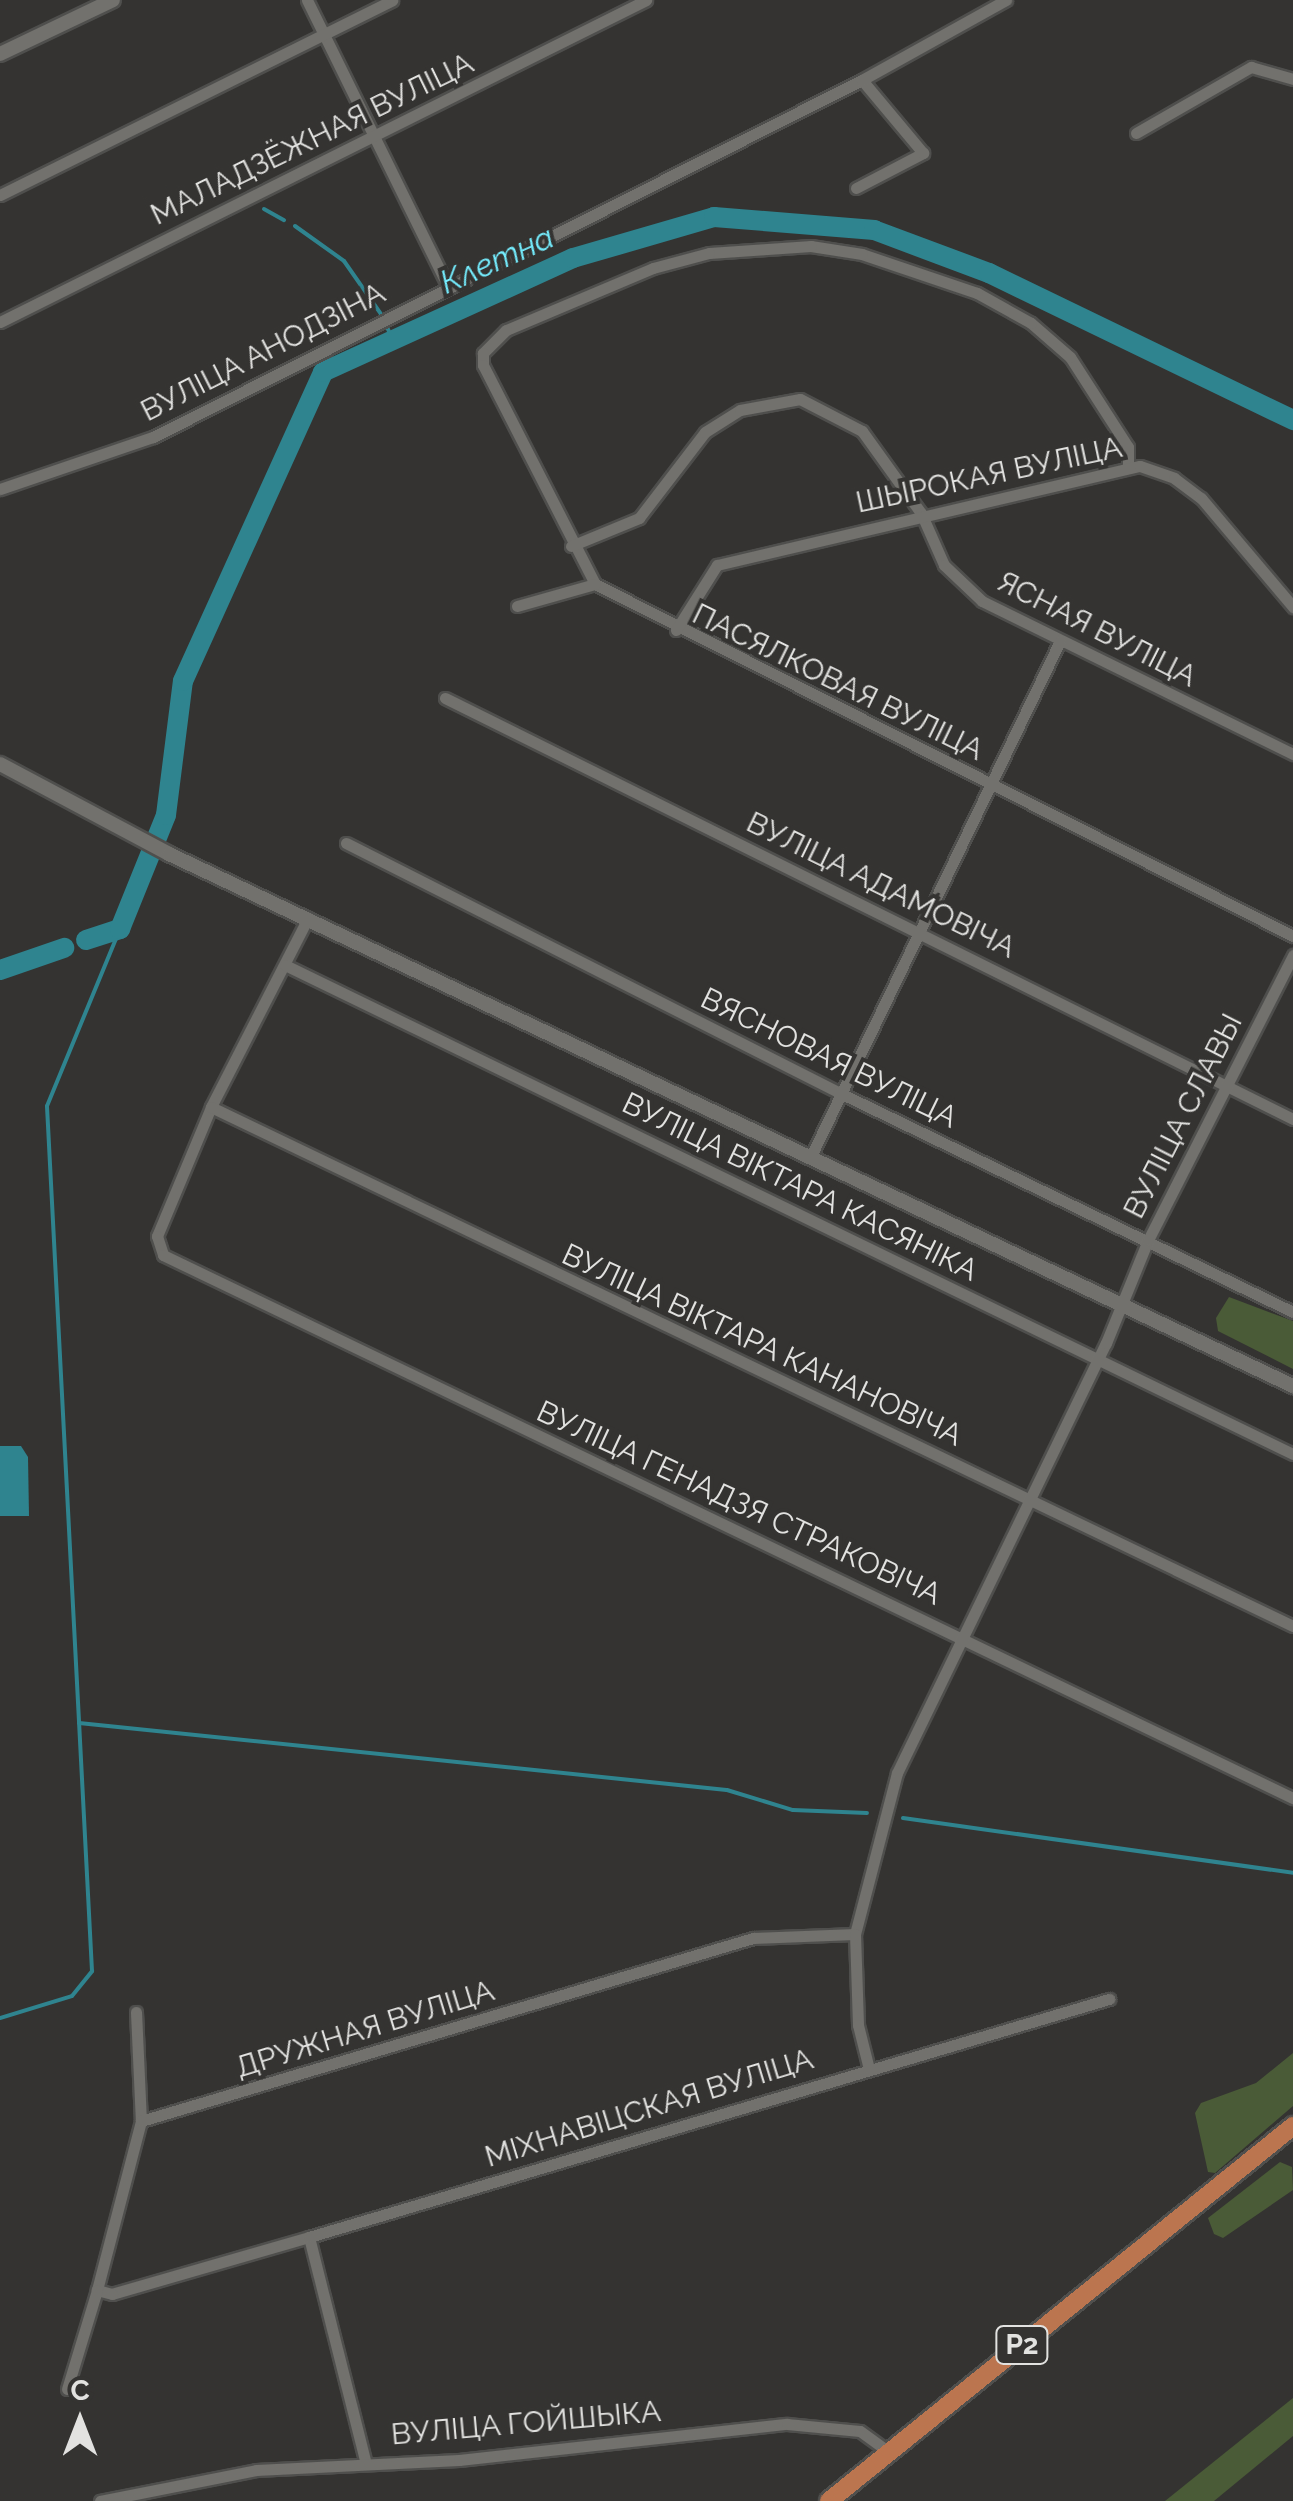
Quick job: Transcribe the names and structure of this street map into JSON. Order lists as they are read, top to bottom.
{
  "streets": {
    "main road": ["Р2"],
    "street": [
      "МАЛАДЗЁЖНАЯ ВУЛІЦА",
      "ВУЛІЦА АНОДЗІНА",
      "ШЫРОКАЯ ВУЛІЦА",
      "ЯСНАЯ ВУЛІЦА",
      "ПАСЯЛКОВАЯ ВУЛІЦА",
      "ВУЛІЦА АДАМОВІЧА",
      "ВЯСНОВАЯ ВУЛІЦА",
      "ВУЛІЦА СЛАВЫ",
      "ВУЛІЦА ВІКТАРА КАСЯНІКА",
      "ВУЛІЦА ВІКТАРА КАНАНОВІЧА",
      "ВУЛІЦА ГЕНАДЗЯ СТРАКОВІЧА",
      "ДРУЖНАЯ ВУЛІЦА",
      "МІХНАВІЦСКАЯ ВУЛІЦА",
      "ВУЛІЦА ГОЙШЫКА"
    ]
  },
  "crossings": [
    ["ШЫРОКАЯ ВУЛІЦА", "ЯСНАЯ ВУЛІЦА"],
    ["ШЫРОКАЯ ВУЛІЦА", "ПАСЯЛКОВАЯ ВУЛІЦА"],
    ["ВУЛІЦА АДАМОВІЧА", "ВУЛІЦА СЛАВЫ"],
    ["ВЯСНОВАЯ ВУЛІЦА", "ВУЛІЦА СЛАВЫ"],
    ["ВУЛІЦА СЛАВЫ", "ВУЛІЦА ВІКТАРА КАСЯНІКА"],
    ["ВУЛІЦА СЛАВЫ", "ВУЛІЦА ВІКТАРА КАНАНОВІЧА"],
    ["ВУЛІЦА СЛАВЫ", "ВУЛІЦА ГЕНАДЗЯ СТРАКОВІЧА"],
    ["ВУЛІЦА СЛАВЫ", "ДРУЖНАЯ ВУЛІЦА"],
    ["ВУЛІЦА ВІКТАРА КАНАНОВІЧА", "ВУЛІЦА ГЕНАДЗЯ СТРАКОВІЧА"],
    ["Р2", "ВУЛІЦА ГОЙШЫКА"]
  ],
  "water": ["Клетна"],
  "north": "top"
}
